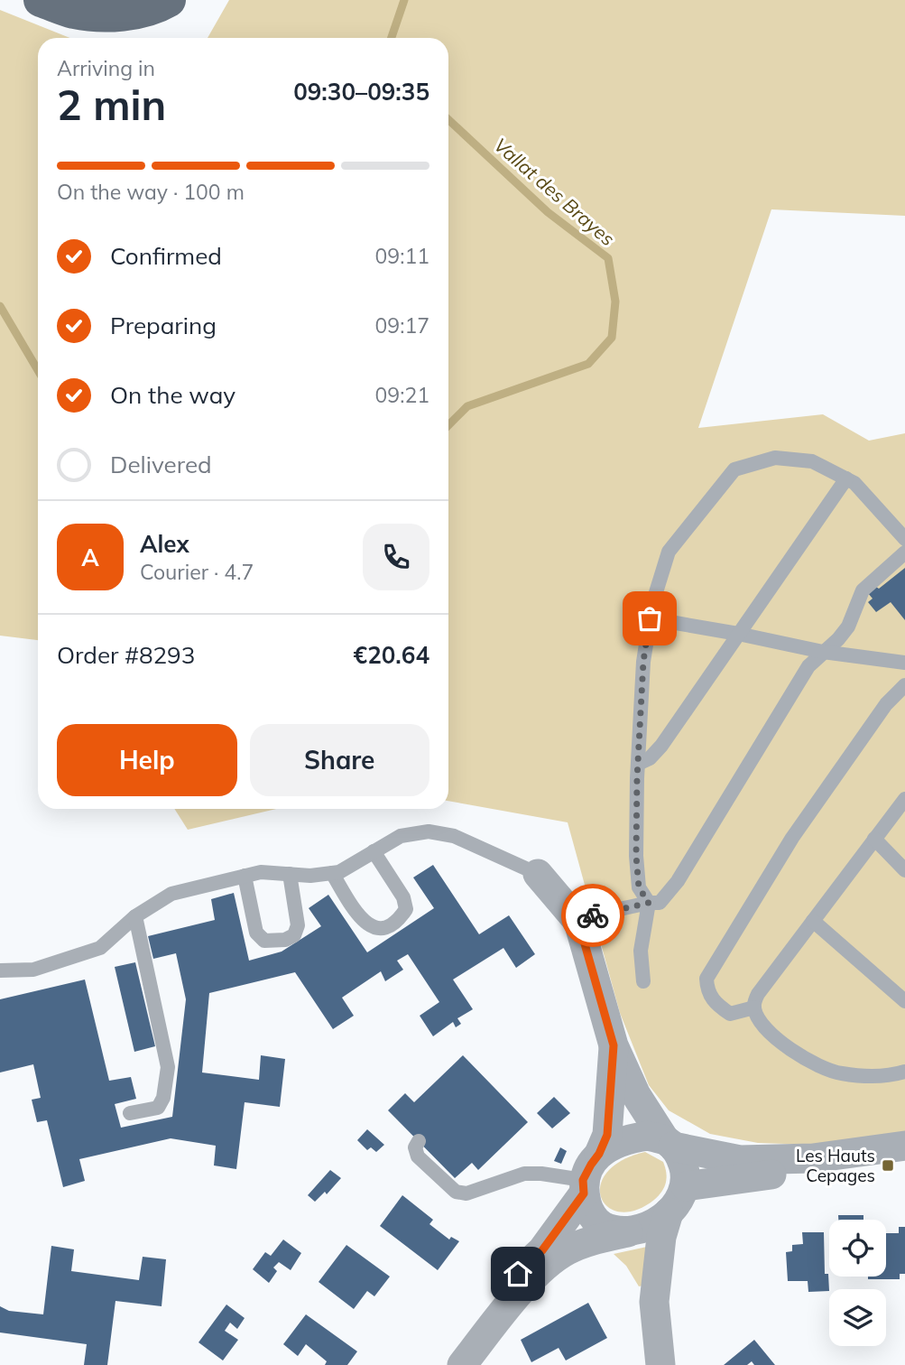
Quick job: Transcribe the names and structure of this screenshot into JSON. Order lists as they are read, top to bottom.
{
  "water": ["Vallat des Brayes"],
  "places": {
    "transit": ["Les Hauts Cepages"]
  },
  "page": {
    "heading": ["2 min", "Arriving in", "09:30–09:35"],
    "panel": [
      "Alex",
      "Courier · 4.7",
      "Order #8293",
      "€20.64"
    ],
    "bar": "On the way · 100 m",
    "list": [
      ["Confirmed", "09:11"],
      ["Preparing", "09:17"],
      ["On the way", "09:21"],
      "Delivered"
    ],
    "round": "A",
    "buttons": ["Help", "Share"]
  }
}
